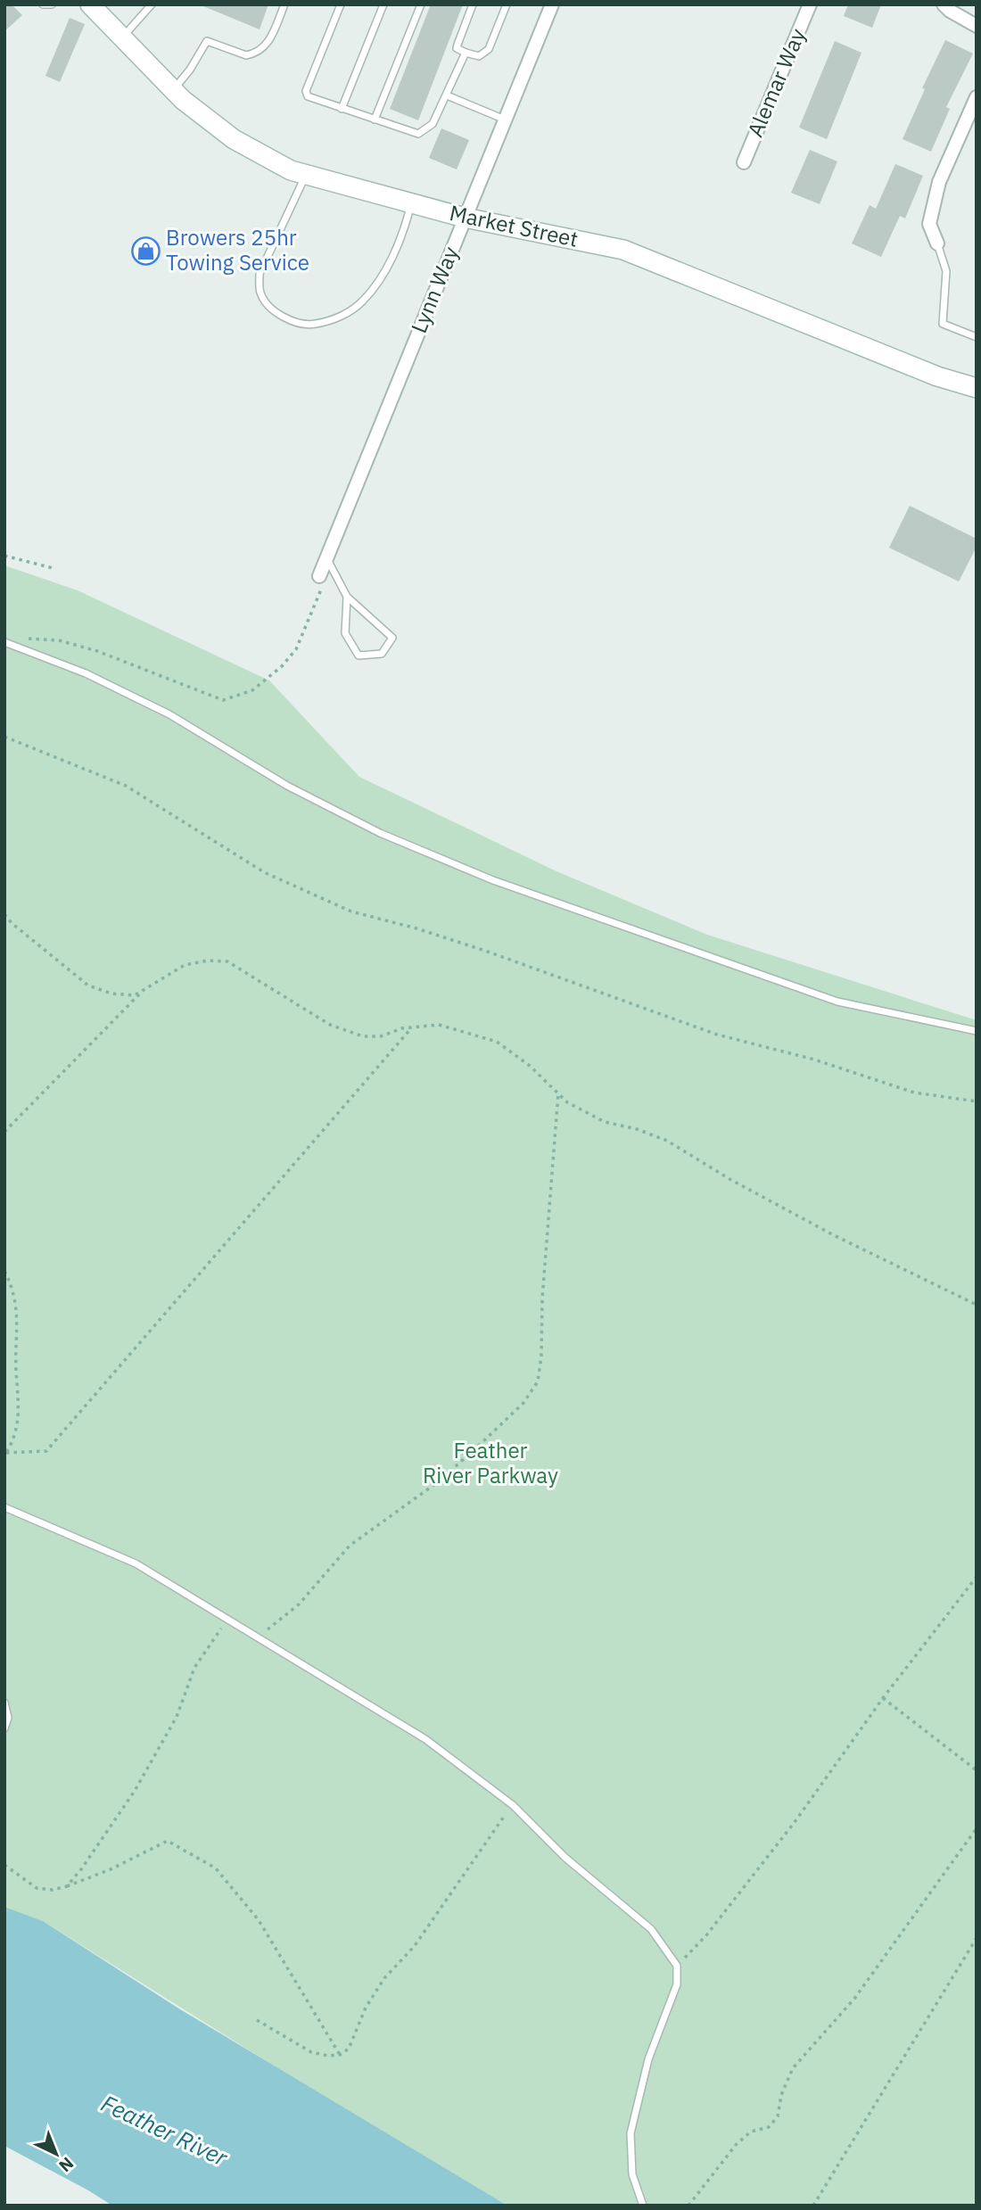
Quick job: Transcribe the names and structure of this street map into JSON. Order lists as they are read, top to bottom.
{
  "streets": {
    "main road": ["Market Street"],
    "street": ["Alemar Way", "Lynn Way"]
  },
  "crossings": [
    ["Market Street", "Lynn Way"]
  ],
  "water": ["Feather River"],
  "parks": ["Feather River Parkway"],
  "places": {
    "shop": ["Browers 25hr Towing Service"]
  },
  "north": "bottom right"
}
